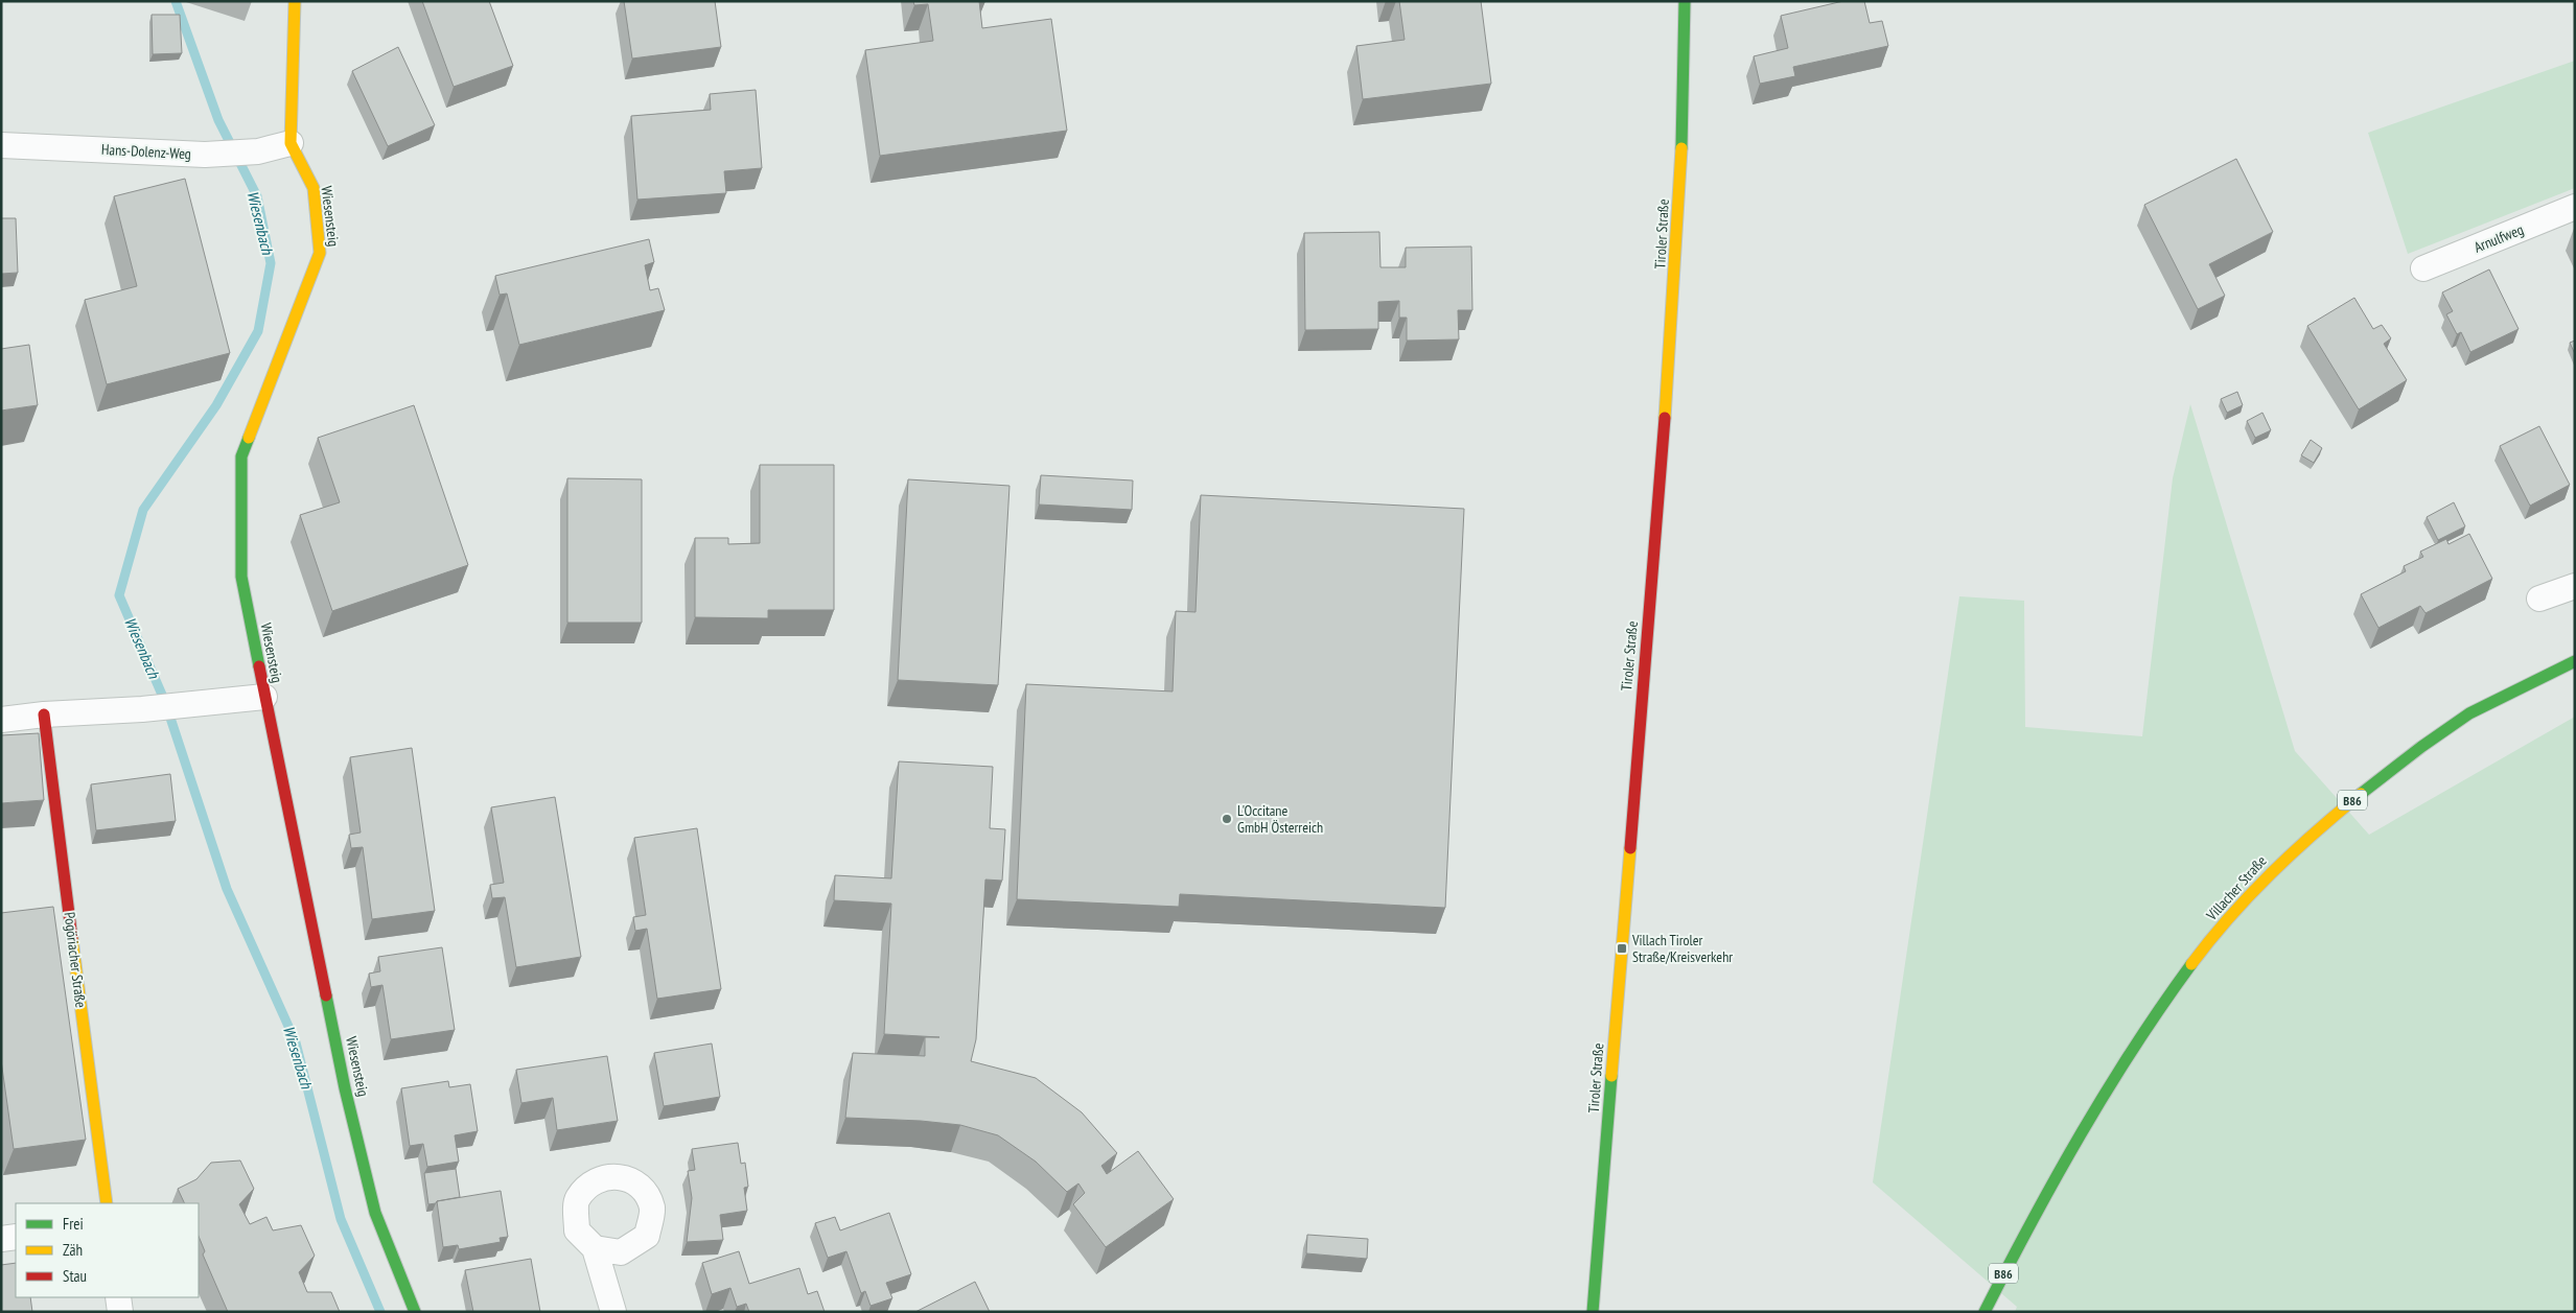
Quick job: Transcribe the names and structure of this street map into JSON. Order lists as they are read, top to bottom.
{
  "streets": {
    "main road": [
      "Wiesensteig",
      "Tiroler Straße",
      "B86",
      "Villacher Straße",
      "Pogöriacher Straße"
    ],
    "street": ["Hans-Dolenz-Weg", "Arnulfweg"]
  },
  "crossings": [
    ["Hans-Dolenz-Weg", "Wiesensteig"]
  ],
  "water": ["Wiesenbach"],
  "places": {
    "other": ["L'Occitane GmbH Österreich"],
    "transit": ["Villach Tiroler Straße/Kreisverkehr"]
  },
  "legend": ["Frei", "Zäh", "Stau"]
}
